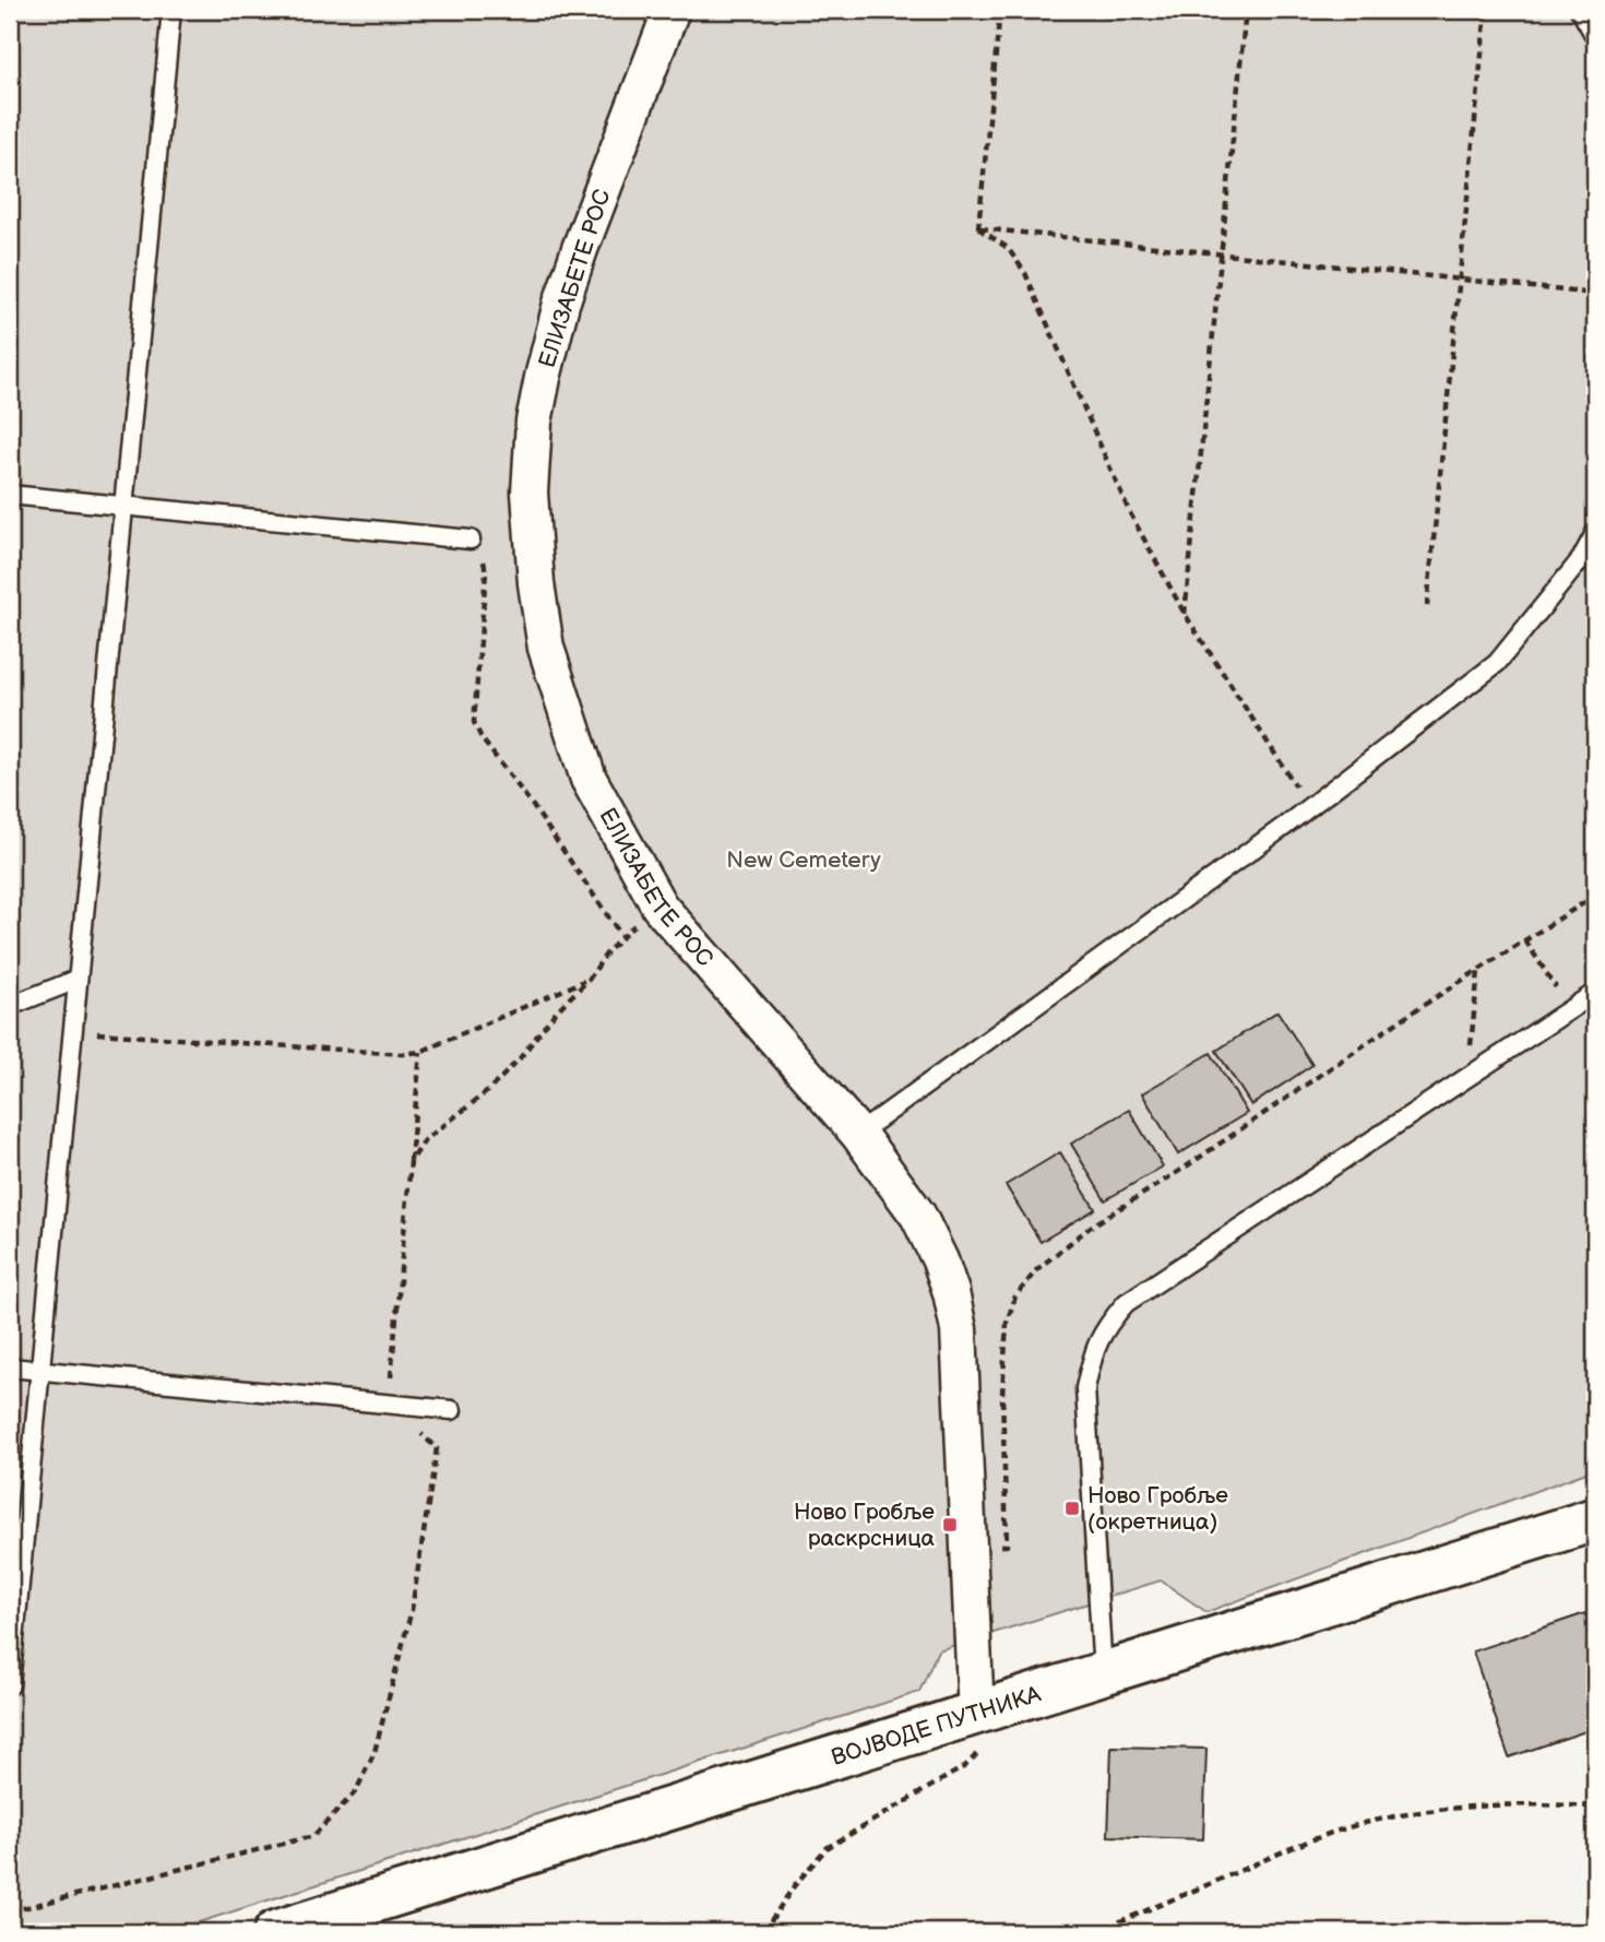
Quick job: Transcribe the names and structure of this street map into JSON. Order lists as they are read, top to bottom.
{
  "streets": {
    "street": ["ЕЛИЗАБЕТЕ РОС", "ВОЈВОДЕ ПУТНИКА"]
  },
  "crossings": [
    ["ЕЛИЗАБЕТЕ РОС", "ВОЈВОДЕ ПУТНИКА"]
  ],
  "parks": ["New Cemetery"],
  "places": {
    "transit": ["Ново Гробље (окретница)", "Ново Гробље раскрсница"]
  }
}
